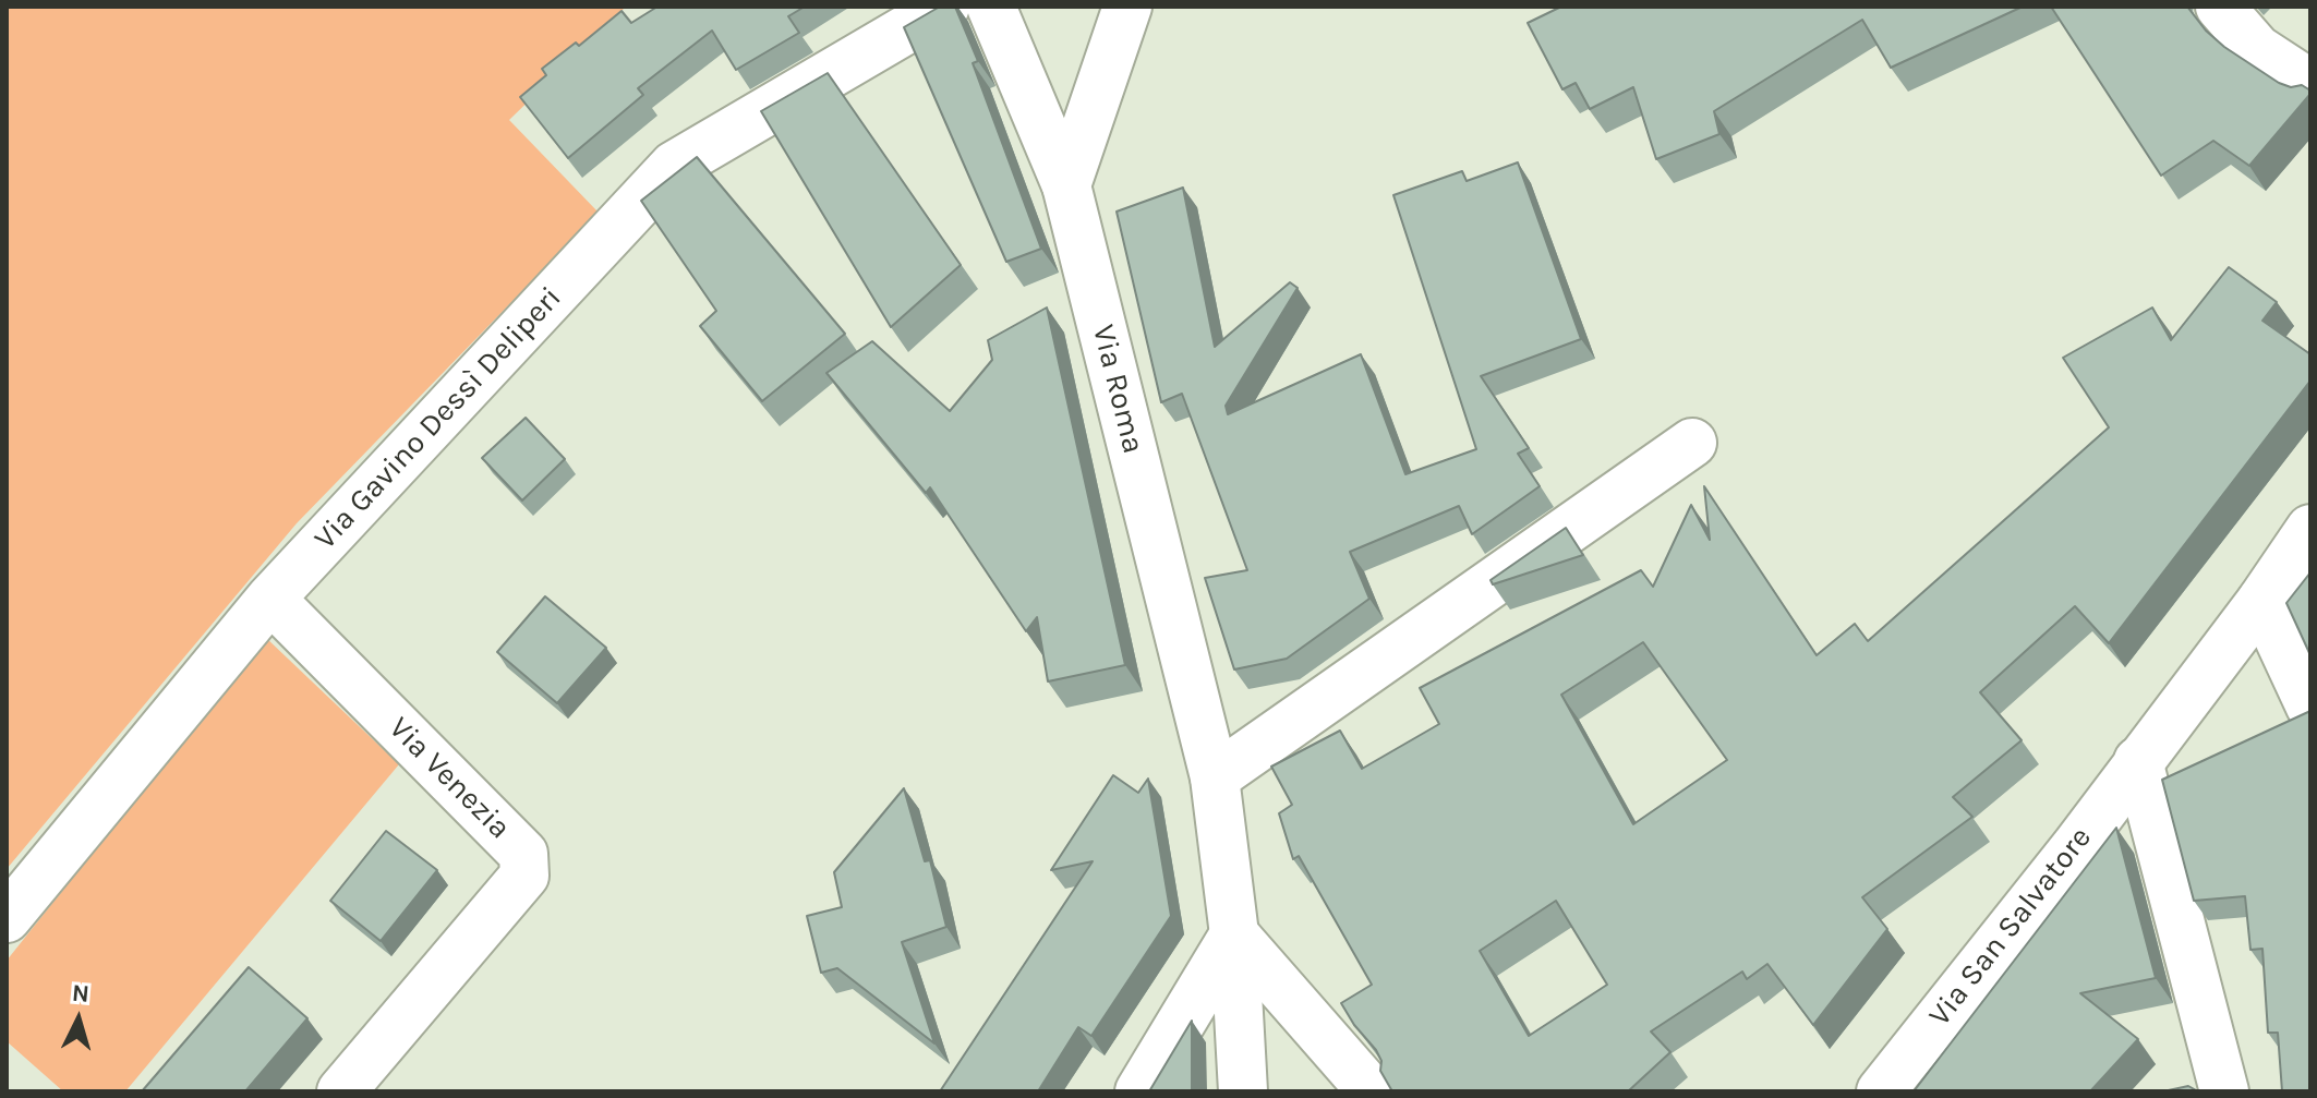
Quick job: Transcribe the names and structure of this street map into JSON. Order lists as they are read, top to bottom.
{
  "streets": {
    "street": [
      "Via Roma",
      "Via Gavino Dessì Deliperi",
      "Via Venezia",
      "Via San Salvatore"
    ]
  },
  "crossings": [
    ["Via Gavino Dessì Deliperi", "Via Venezia"]
  ],
  "north": "top"
}
